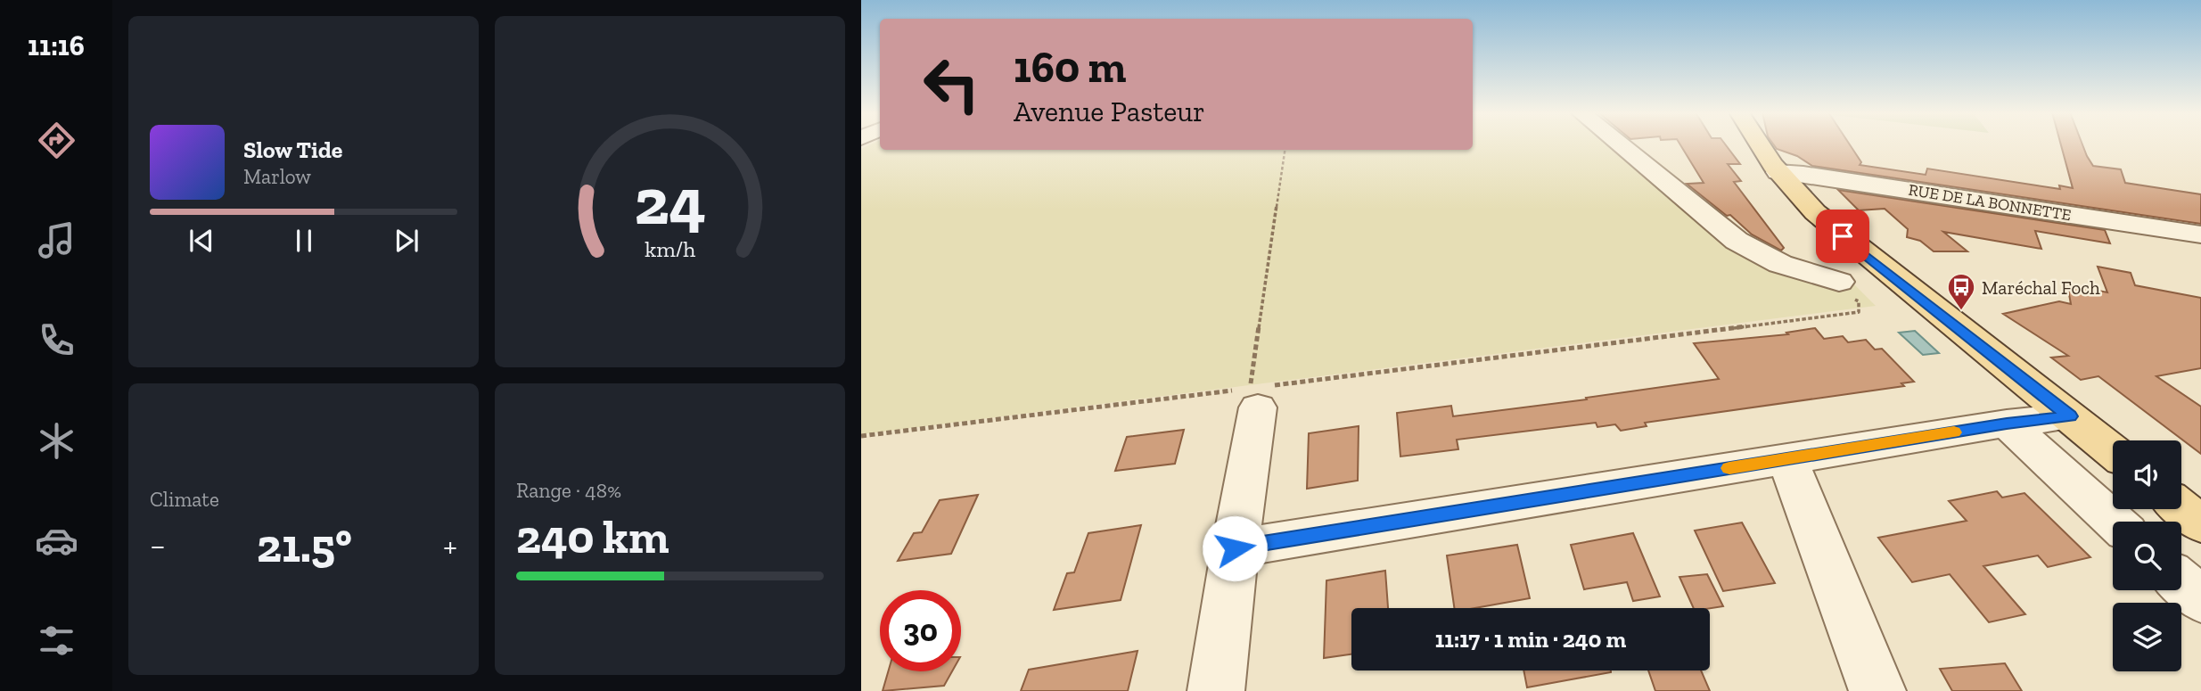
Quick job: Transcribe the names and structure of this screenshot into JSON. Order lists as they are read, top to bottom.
{
  "streets": {
    "street": ["RUE DE LA BONNETTE"]
  },
  "places": {
    "bus stop": ["Maréchal Foch"]
  },
  "page": {
    "tabs": "11:16",
    "turn": ["160 m", "Avenue Pasteur"],
    "song": ["Slow Tide", "Marlow"],
    "tile": [
      "Climate",
      ["Range · 48%", "240 km"]
    ],
    "heat": ["−", "21.5°", "+"],
    "limit": "30",
    "trip": "11:17 · 1 min · 240 m",
    "gauge": ["24", "km/h"]
  }
}
